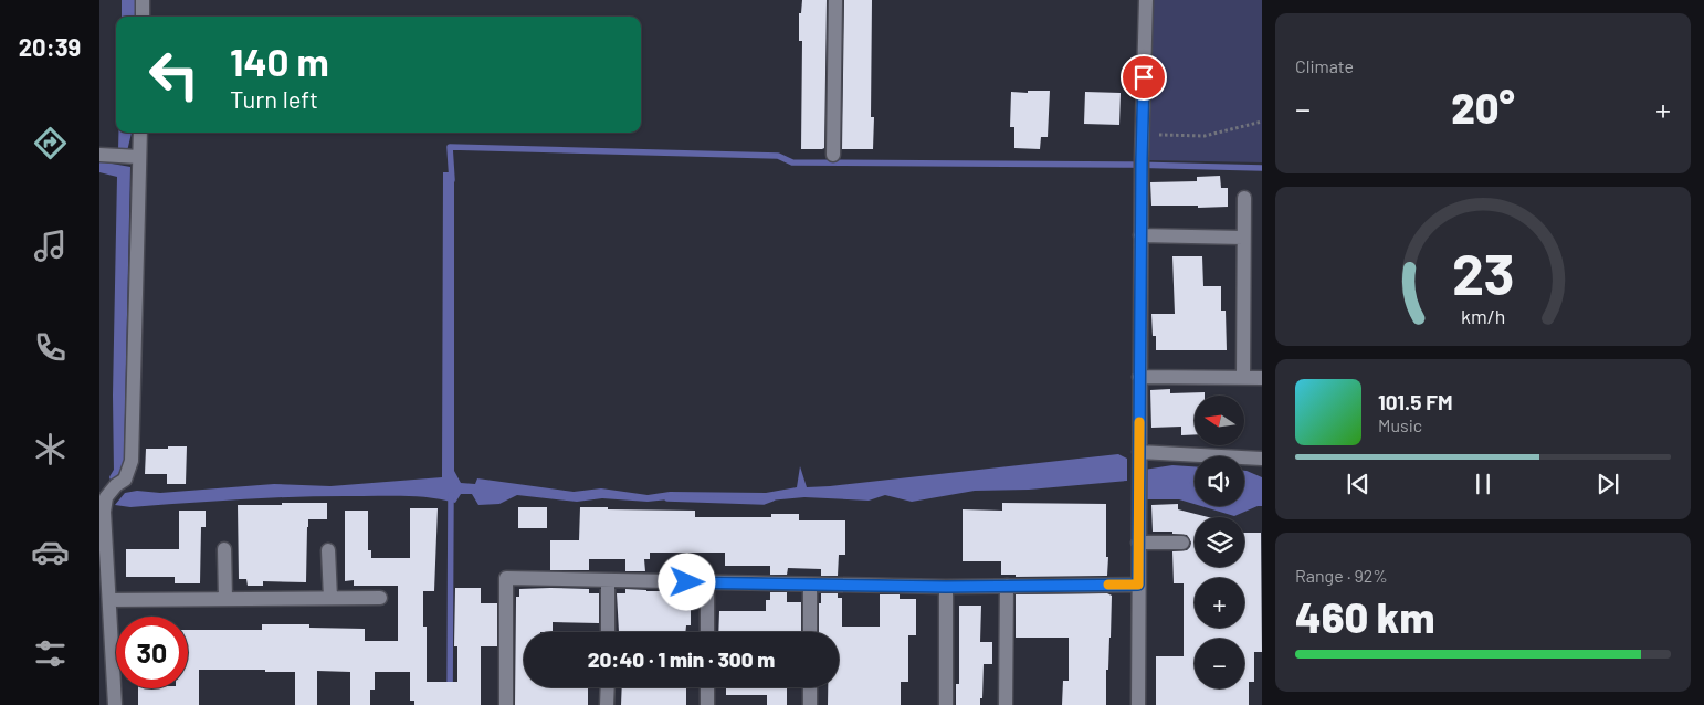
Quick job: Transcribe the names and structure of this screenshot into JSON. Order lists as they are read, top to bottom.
{
  "north": "left",
  "page": {
    "tabs": "20:39",
    "tile": [
      "Climate",
      ["Range · 92%", "460 km"]
    ],
    "turn": ["140 m", "Turn left"],
    "heat": ["−", "20°", "+"],
    "song": ["101.5 FM", "Music"],
    "map_buttons": ["+", "−"],
    "limit": "30",
    "trip": "20:40 · 1 min · 300 m",
    "gauge": ["23", "km/h"]
  }
}
